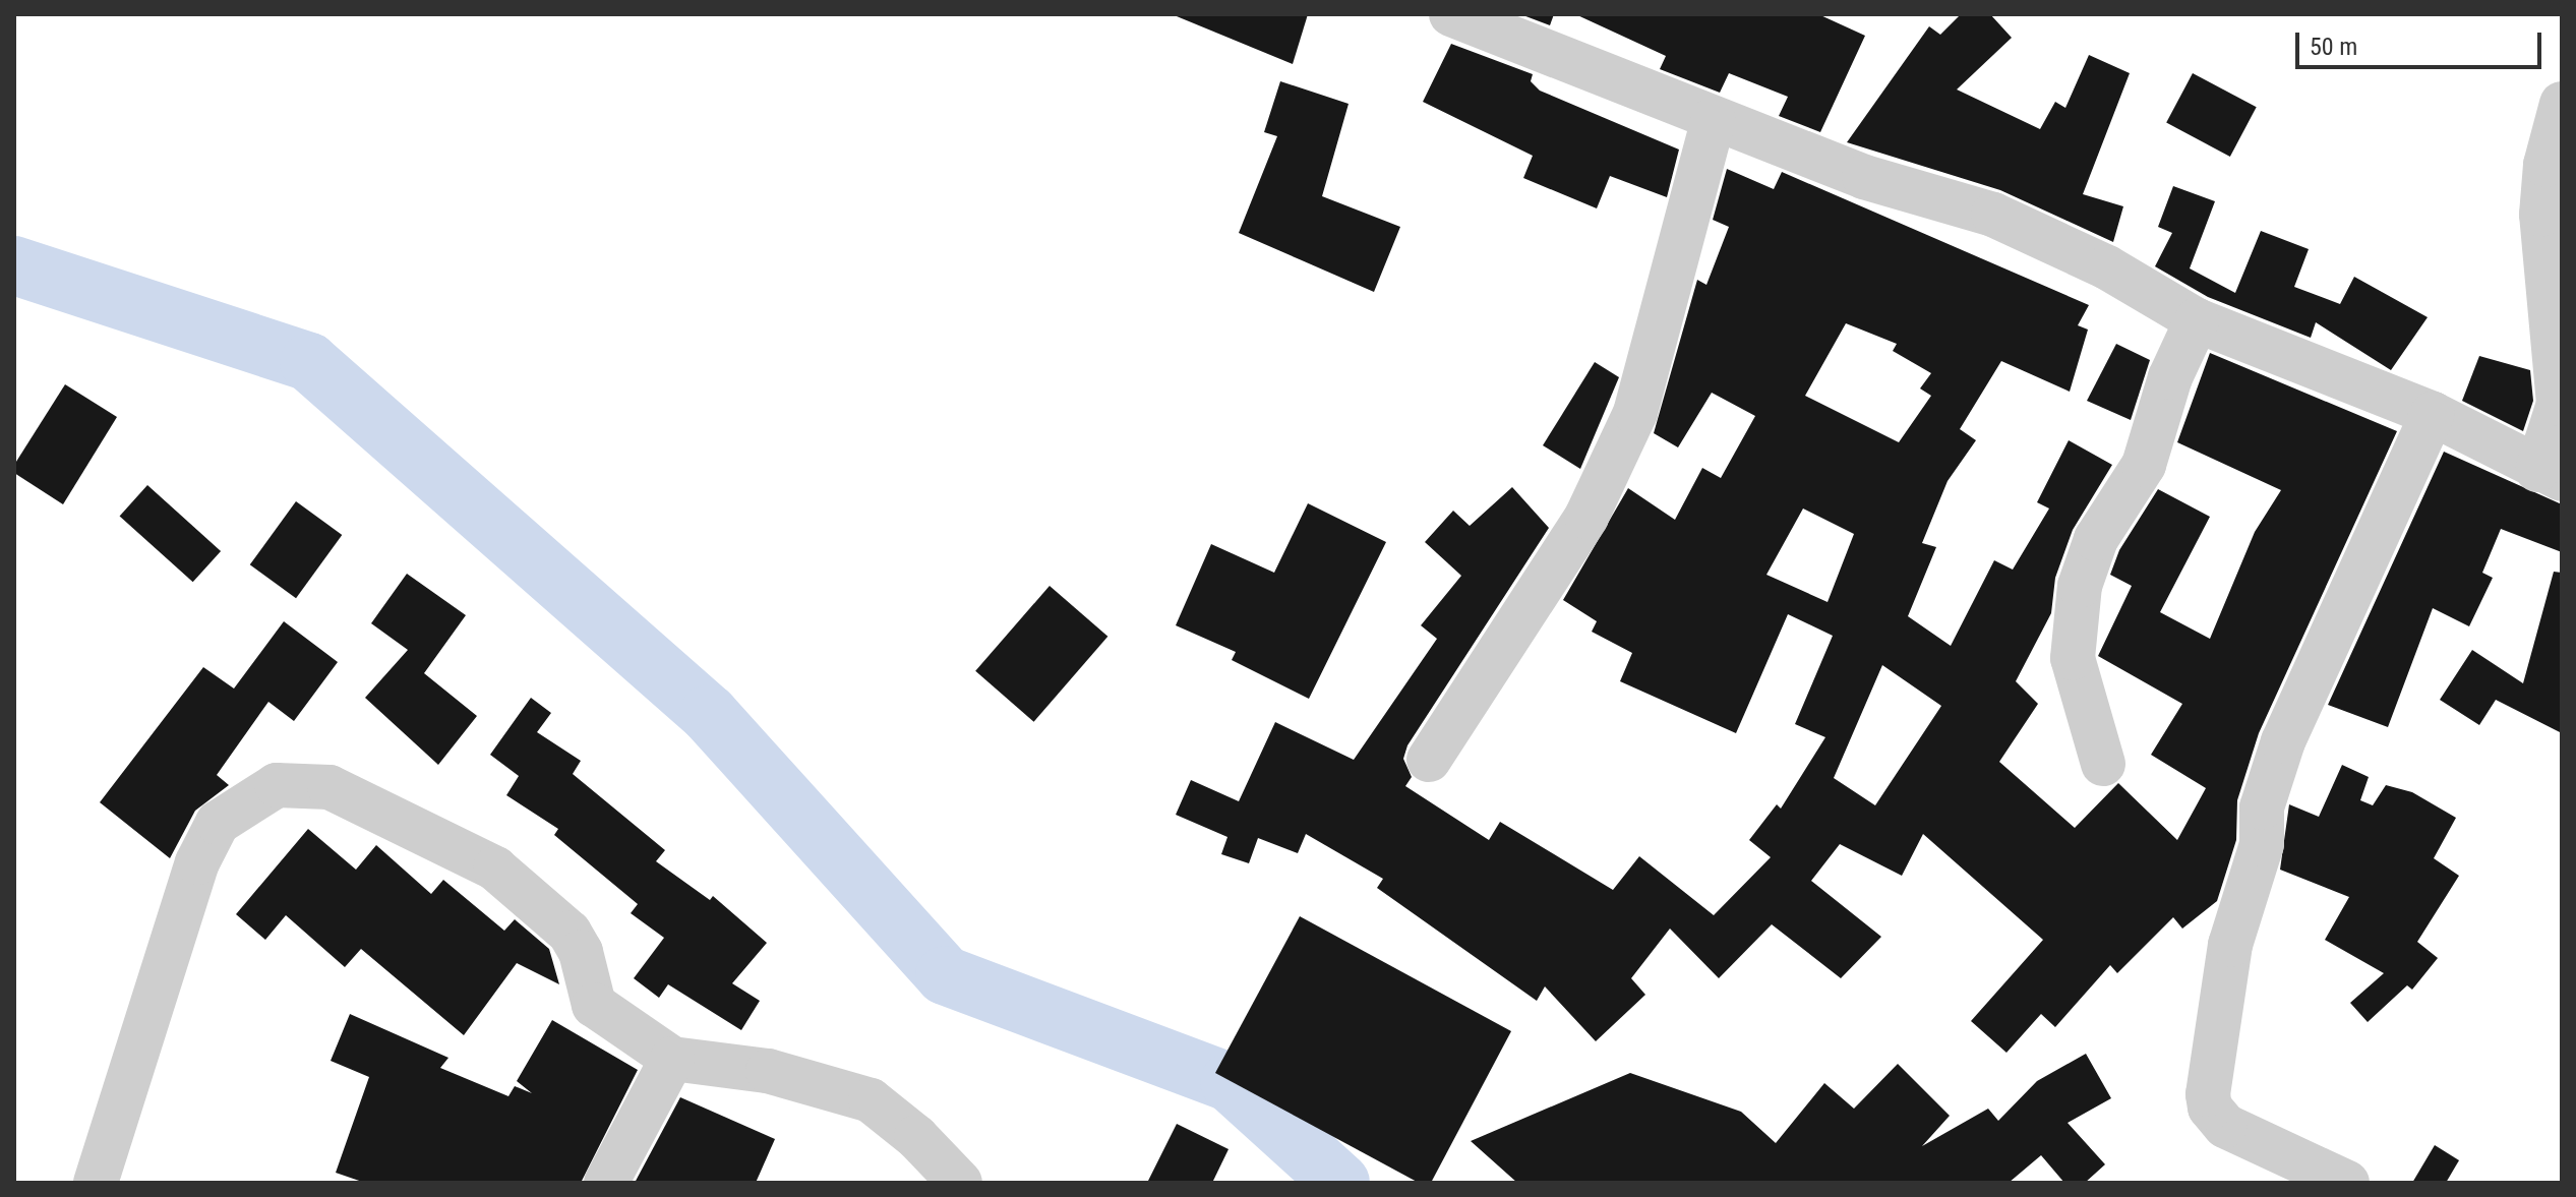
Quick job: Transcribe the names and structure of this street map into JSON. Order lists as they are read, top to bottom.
{
  "scale_bar": "50 m"
}
